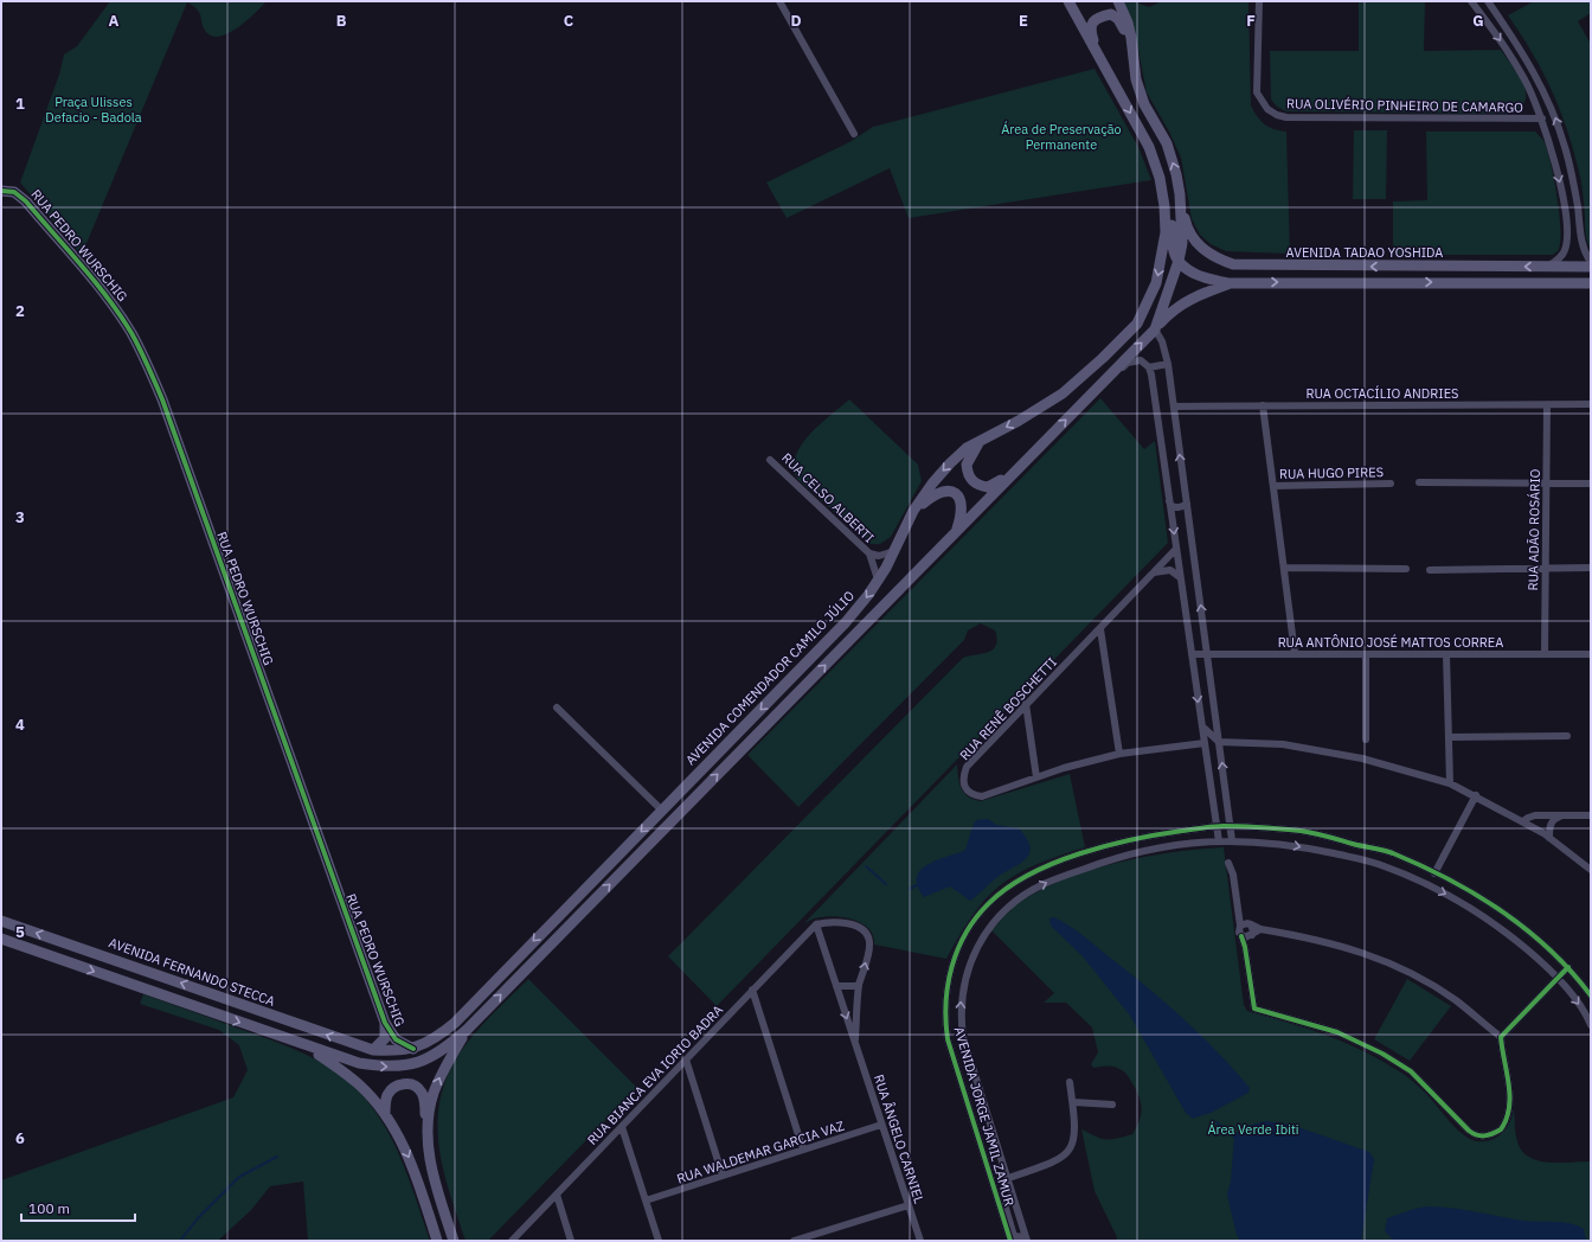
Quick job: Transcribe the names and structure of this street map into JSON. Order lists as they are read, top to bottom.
{
  "streets": {
    "main road": [
      "RUA PEDRO WURSCHIG",
      "AVENIDA TADAO YOSHIDA",
      "AVENIDA COMENDADOR CAMILO JÚLIO",
      "AVENIDA FERNANDO STECCA"
    ],
    "street": [
      "RUA OLIVÉRIO PINHEIRO DE CAMARGO",
      "RUA OCTACÍLIO ANDRIES",
      "RUA HUGO PIRES",
      "RUA CELSO ALBERTI",
      "RUA ADÃO ROSÁRIO",
      "RUA ANTÔNIO JOSÉ MATTOS CORREA",
      "RUA RENÊ BOSCHETTI",
      "RUA BIANCA EVA IORIO BADRA",
      "AVENIDA JORGE JAMIL ZAMUR",
      "RUA ÂNGELO CARNIEL",
      "RUA WALDEMAR GARCIA VAZ"
    ]
  },
  "crossings": [
    ["RUA PEDRO WURSCHIG", "AVENIDA COMENDADOR CAMILO JÚLIO"],
    ["RUA PEDRO WURSCHIG", "AVENIDA FERNANDO STECCA"],
    ["RUA OCTACÍLIO ANDRIES", "RUA ADÃO ROSÁRIO"],
    ["RUA CELSO ALBERTI", "AVENIDA COMENDADOR CAMILO JÚLIO"],
    ["RUA ADÃO ROSÁRIO", "RUA ANTÔNIO JOSÉ MATTOS CORREA"],
    ["AVENIDA COMENDADOR CAMILO JÚLIO", "AVENIDA FERNANDO STECCA"],
    ["RUA BIANCA EVA IORIO BADRA", "RUA ÂNGELO CARNIEL"],
    ["RUA ÂNGELO CARNIEL", "RUA WALDEMAR GARCIA VAZ"]
  ],
  "parks": ["Praça Ulisses Defacio - Badola", "Área de Preservação Permanente", "Área Verde Ibiti"],
  "scale_bar": "100 m",
  "grid": {
    "columns": [
      "A",
      "B",
      "C",
      "D",
      "E",
      "F",
      "G"
    ],
    "rows": [
      "1",
      "2",
      "3",
      "4",
      "5",
      "6"
    ]
  }
}
